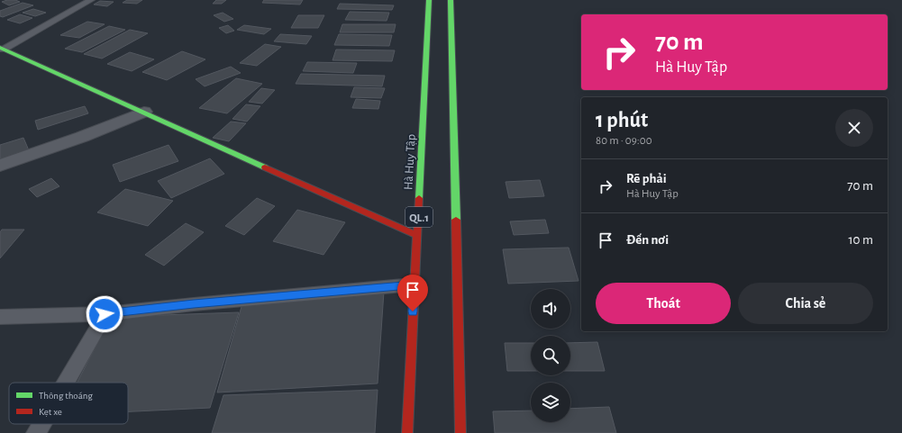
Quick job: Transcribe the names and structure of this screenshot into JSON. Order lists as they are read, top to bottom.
{
  "streets": {
    "main road": ["Hà Huy Tập", "QL.1"]
  },
  "legend": ["Thông thoáng", "Kẹt xe"],
  "page": {
    "turn": ["70 m", "Hà Huy Tập"],
    "heading": ["1 phút", "80 m · 09:00"],
    "list": [
      {
        "name": "Rẽ phải",
        "note": "Hà Huy Tập",
        "value": "70 m"
      },
      {
        "name": "Đến nơi",
        "value": "10 m"
      }
    ],
    "buttons": ["Thoát", "Chia sẻ"]
  }
}
